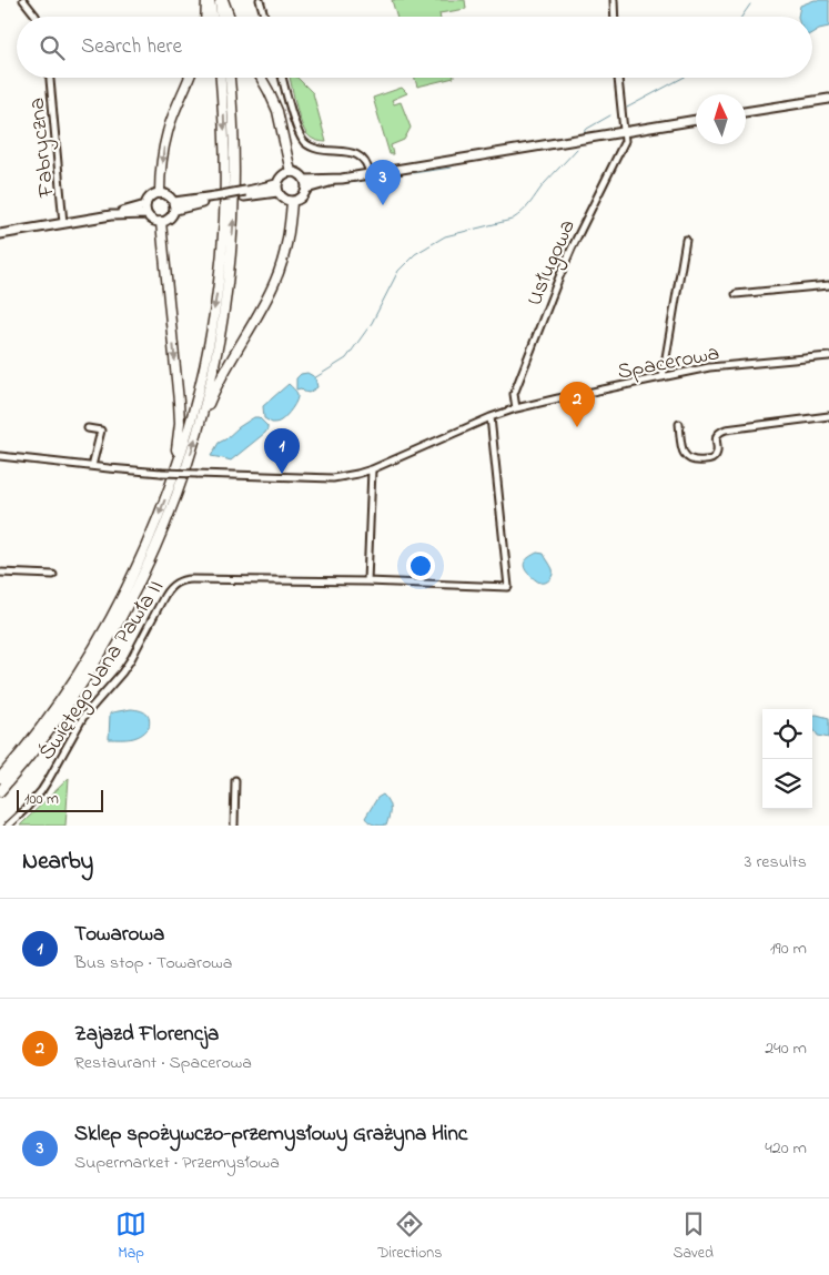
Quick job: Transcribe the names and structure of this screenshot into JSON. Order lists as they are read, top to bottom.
{
  "streets": {
    "street": [
      "Fabryczna",
      "Usługowa",
      "Spacerowa",
      "Świętego Jana Pawła II"
    ]
  },
  "crossings": [
    ["Usługowa", "Spacerowa"],
    ["Spacerowa", "Świętego Jana Pawła II"]
  ],
  "scale_bar": "100 m",
  "north": "top",
  "page": {
    "search": "Search here",
    "pins": ["3", "2", "1"],
    "scale": "100 m",
    "heading": ["Nearby", "3 results"],
    "list": [
      {
        "mark": "1",
        "name": "Towarowa",
        "note": "Bus stop · Towarowa",
        "value": "190 m"
      },
      {
        "mark": "2",
        "name": "Zajazd Florencja",
        "note": "Restaurant · Spacerowa",
        "value": "240 m"
      },
      {
        "mark": "3",
        "name": "Sklep spożywczo-przemysłowy Grażyna Hinc",
        "note": "Supermarket · Przemysłowa",
        "value": "420 m"
      }
    ],
    "nav": ["Map", "Directions", "Saved"]
  }
}
